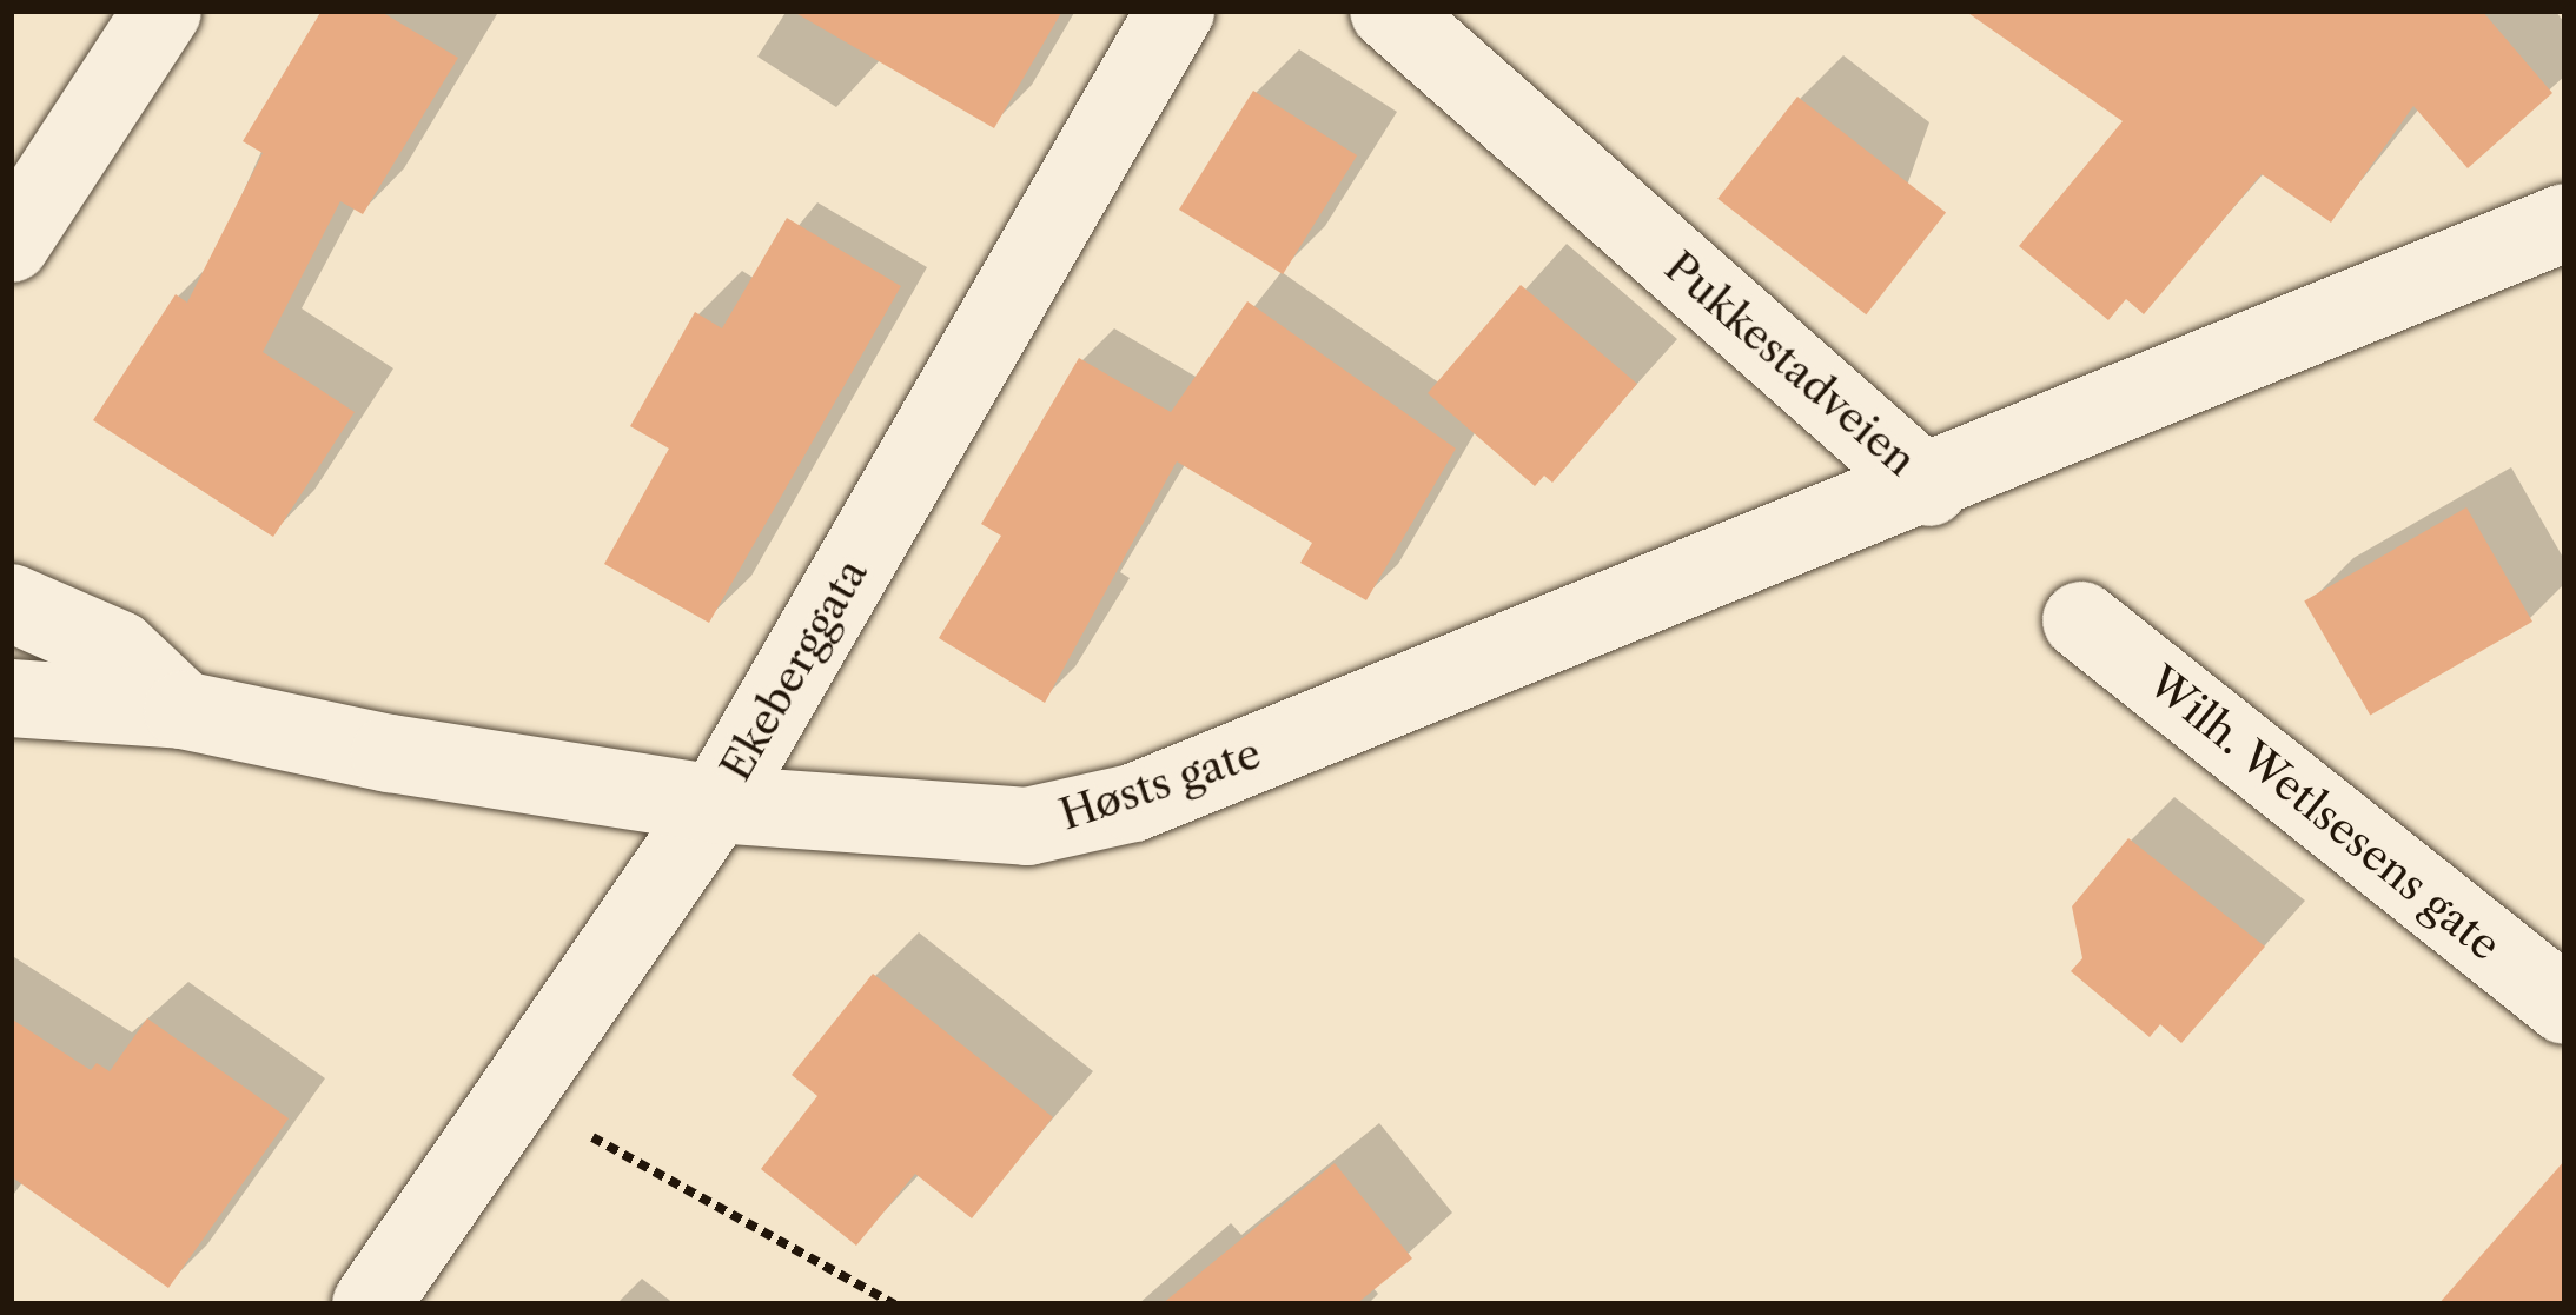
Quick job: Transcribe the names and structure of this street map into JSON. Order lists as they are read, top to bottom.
{
  "streets": {
    "street": [
      "Pukkestadveien",
      "Ekeberggata",
      "Høsts gate",
      "Wilh. Wetlsesens gate"
    ]
  },
  "crossings": [
    ["Pukkestadveien", "Høsts gate"],
    ["Ekeberggata", "Høsts gate"]
  ]
}
